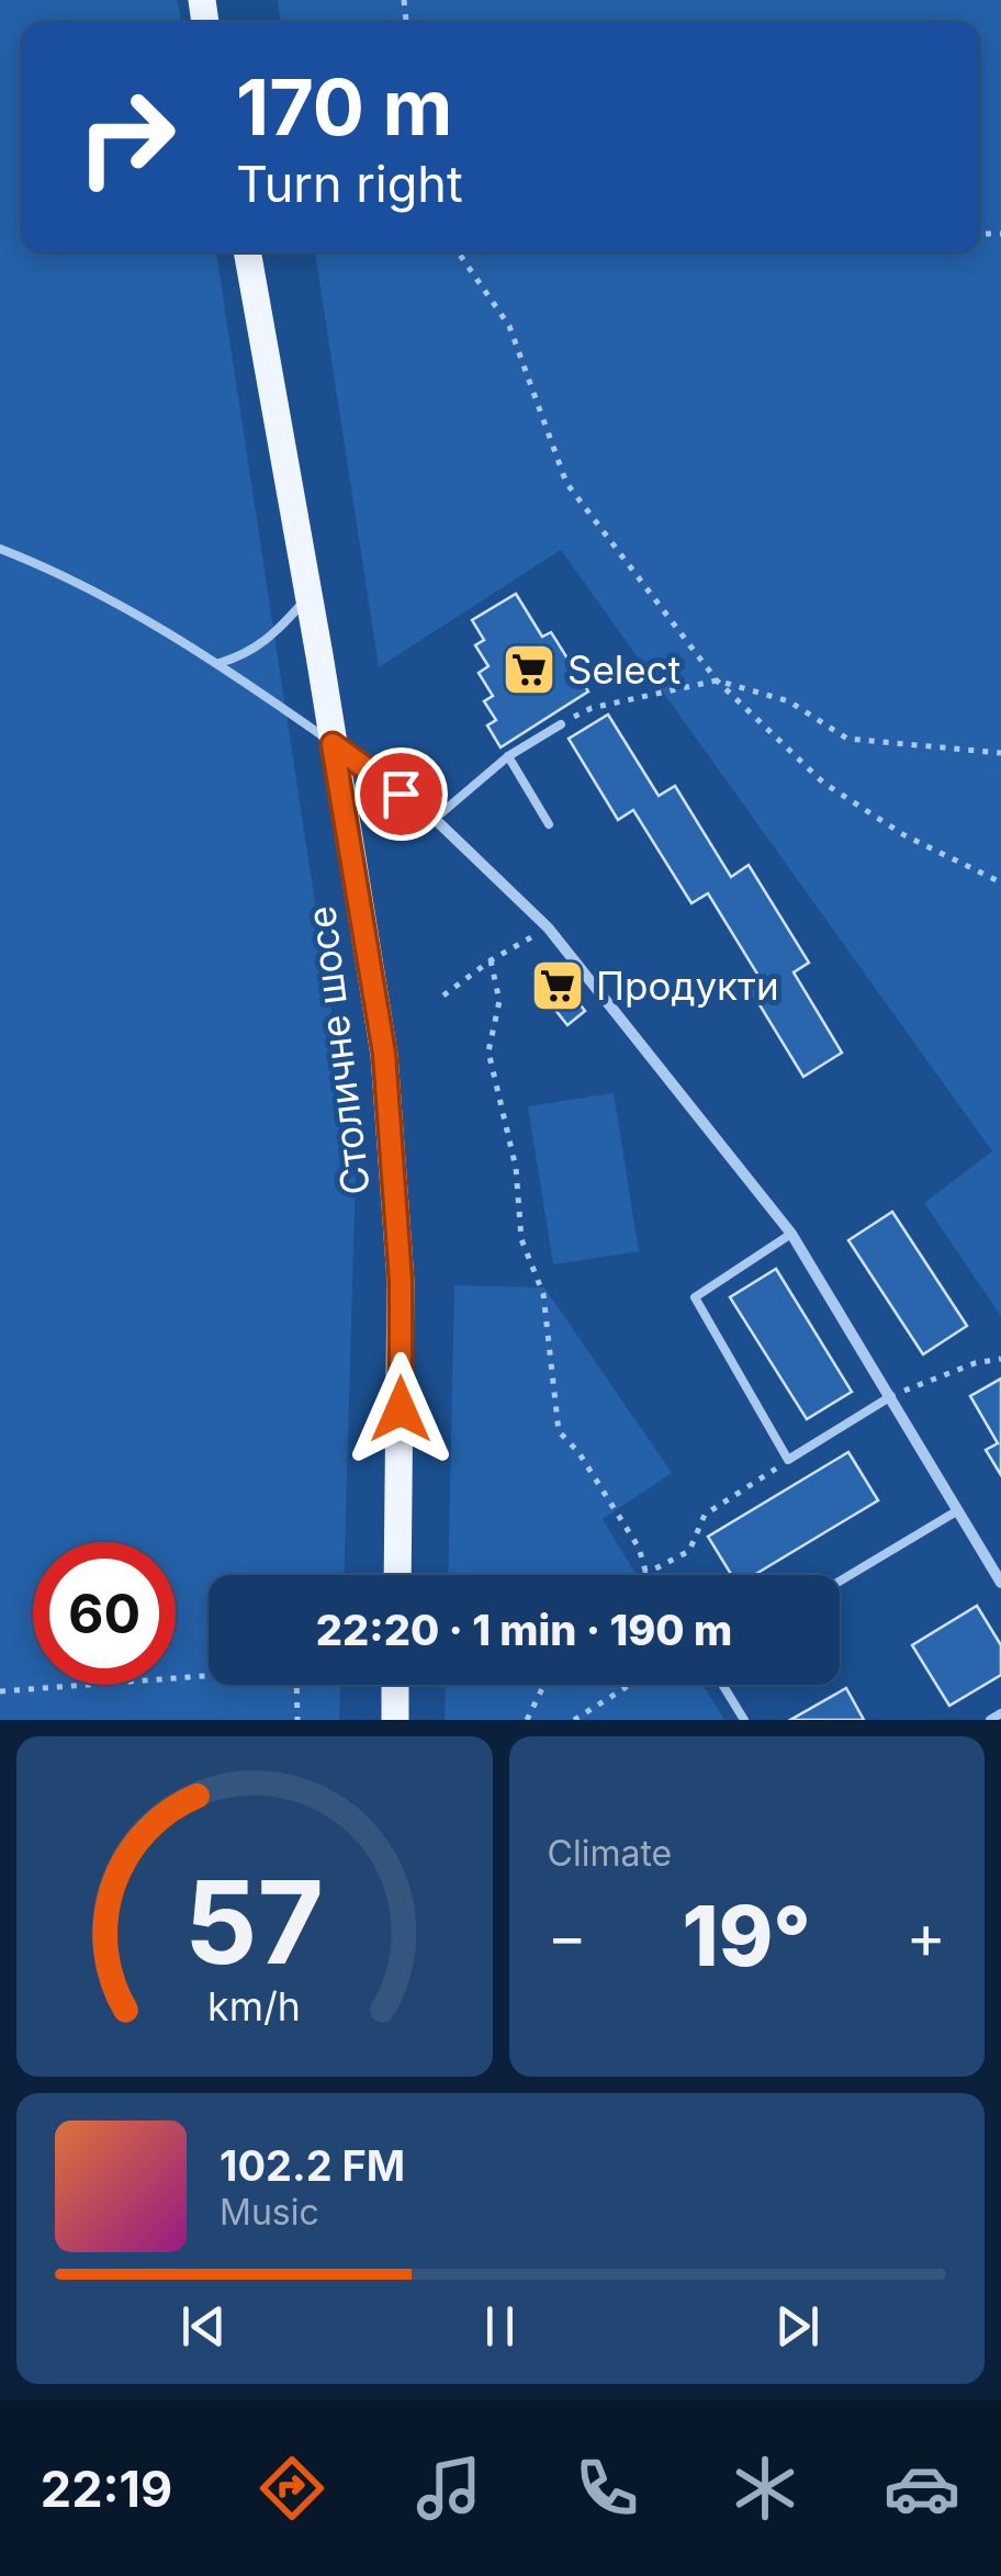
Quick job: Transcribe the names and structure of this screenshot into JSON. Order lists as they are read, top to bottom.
{
  "streets": {
    "main road": ["Столичне шосе"]
  },
  "places": {
    "supermarket": ["Select", "Продукти"]
  },
  "page": {
    "turn": ["170 m", "Turn right"],
    "limit": "60",
    "trip": "22:20 · 1 min · 190 m",
    "tile": "Climate",
    "heat": ["−", "19°", "+"],
    "song": ["102.2 FM", "Music"],
    "tabs": "22:19",
    "gauge": ["57", "km/h"]
  }
}
